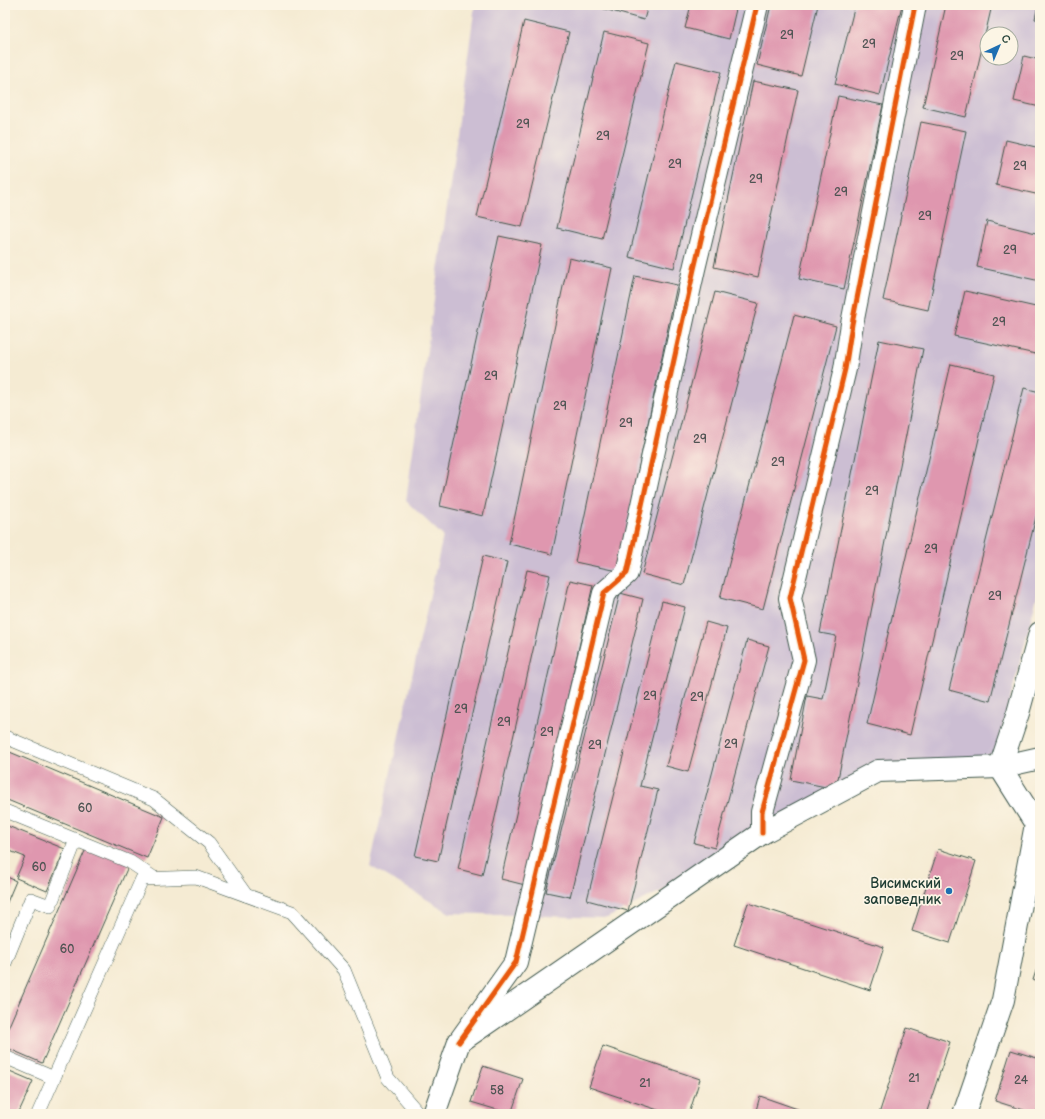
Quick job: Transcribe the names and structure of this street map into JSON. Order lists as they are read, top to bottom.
{
  "places": ["Висимский заповедник"],
  "house_numbers": [
    "29",
    "29",
    "29",
    "29",
    "29",
    "29",
    "29",
    "29",
    "29",
    "29",
    "29",
    "29",
    "29",
    "29",
    "29",
    "29",
    "29",
    "29",
    "29",
    "29",
    "29",
    "29",
    "29",
    "29",
    "29",
    "29",
    "29",
    "60",
    "60",
    "60",
    "21",
    "24",
    "21",
    "58"
  ],
  "north": "top right"
}
